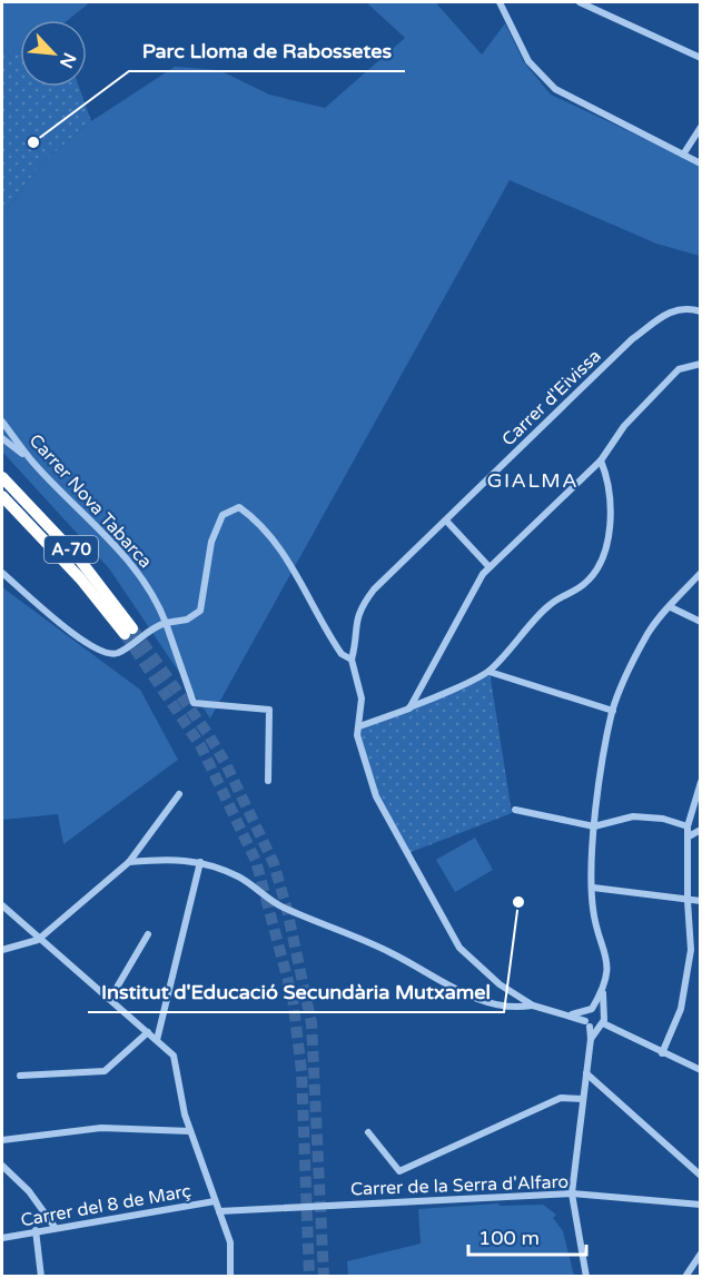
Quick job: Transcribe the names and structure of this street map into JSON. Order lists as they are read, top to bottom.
{
  "streets": {
    "highway": ["A-70"],
    "street": [
      "Carrer d'Eivissa",
      "Carrer Nova Tabarca",
      "Carrer de la Serra d'Alfaro",
      "Carrer del 8 de Març"
    ]
  },
  "districts": ["GIALMA"],
  "places": ["Parc Lloma de Rabossetes", "Institut d'Educació Secundària Mutxamel"],
  "scale_bar": "100 m",
  "north": "bottom right"
}
